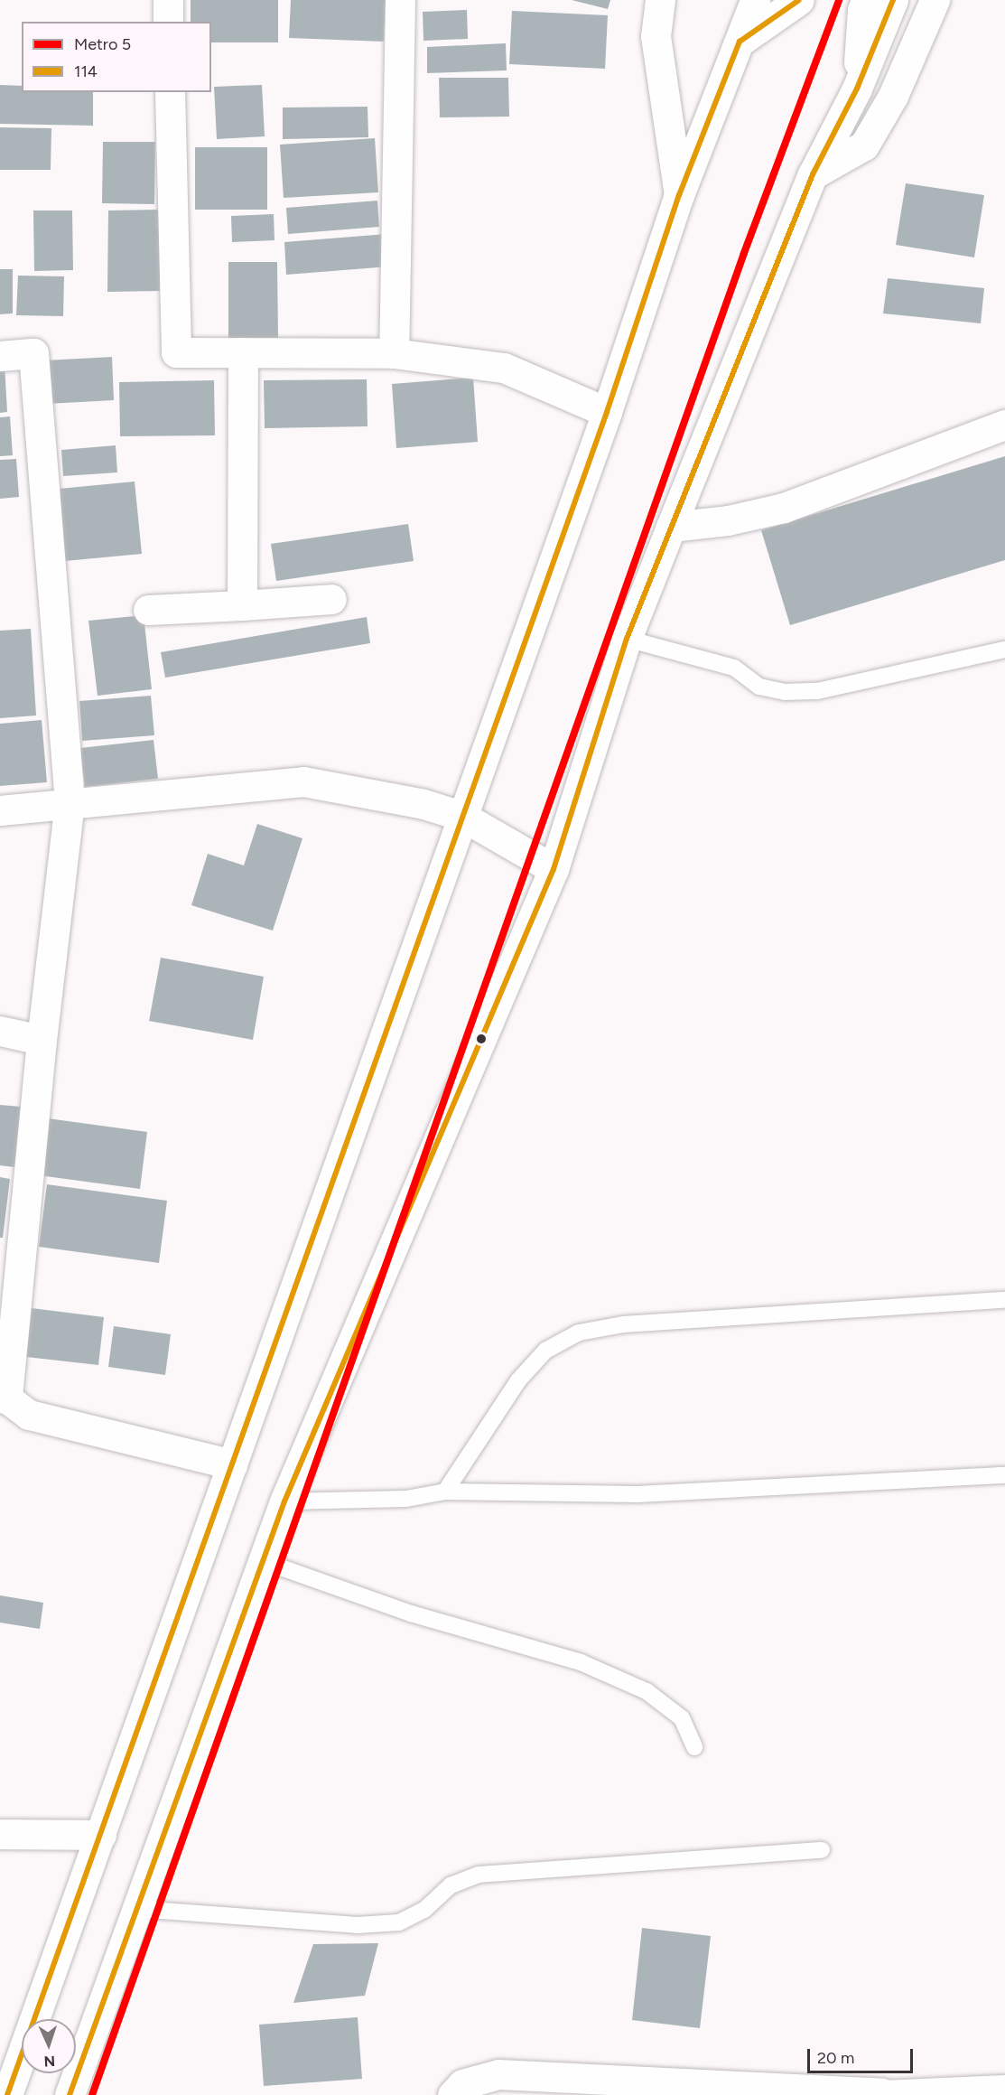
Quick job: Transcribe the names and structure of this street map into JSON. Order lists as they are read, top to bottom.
{
  "lines": ["metro line 5", "transit line 114"],
  "legend": ["Metro 5", "114"],
  "scale_bar": "20 m",
  "north": "bottom"
}
